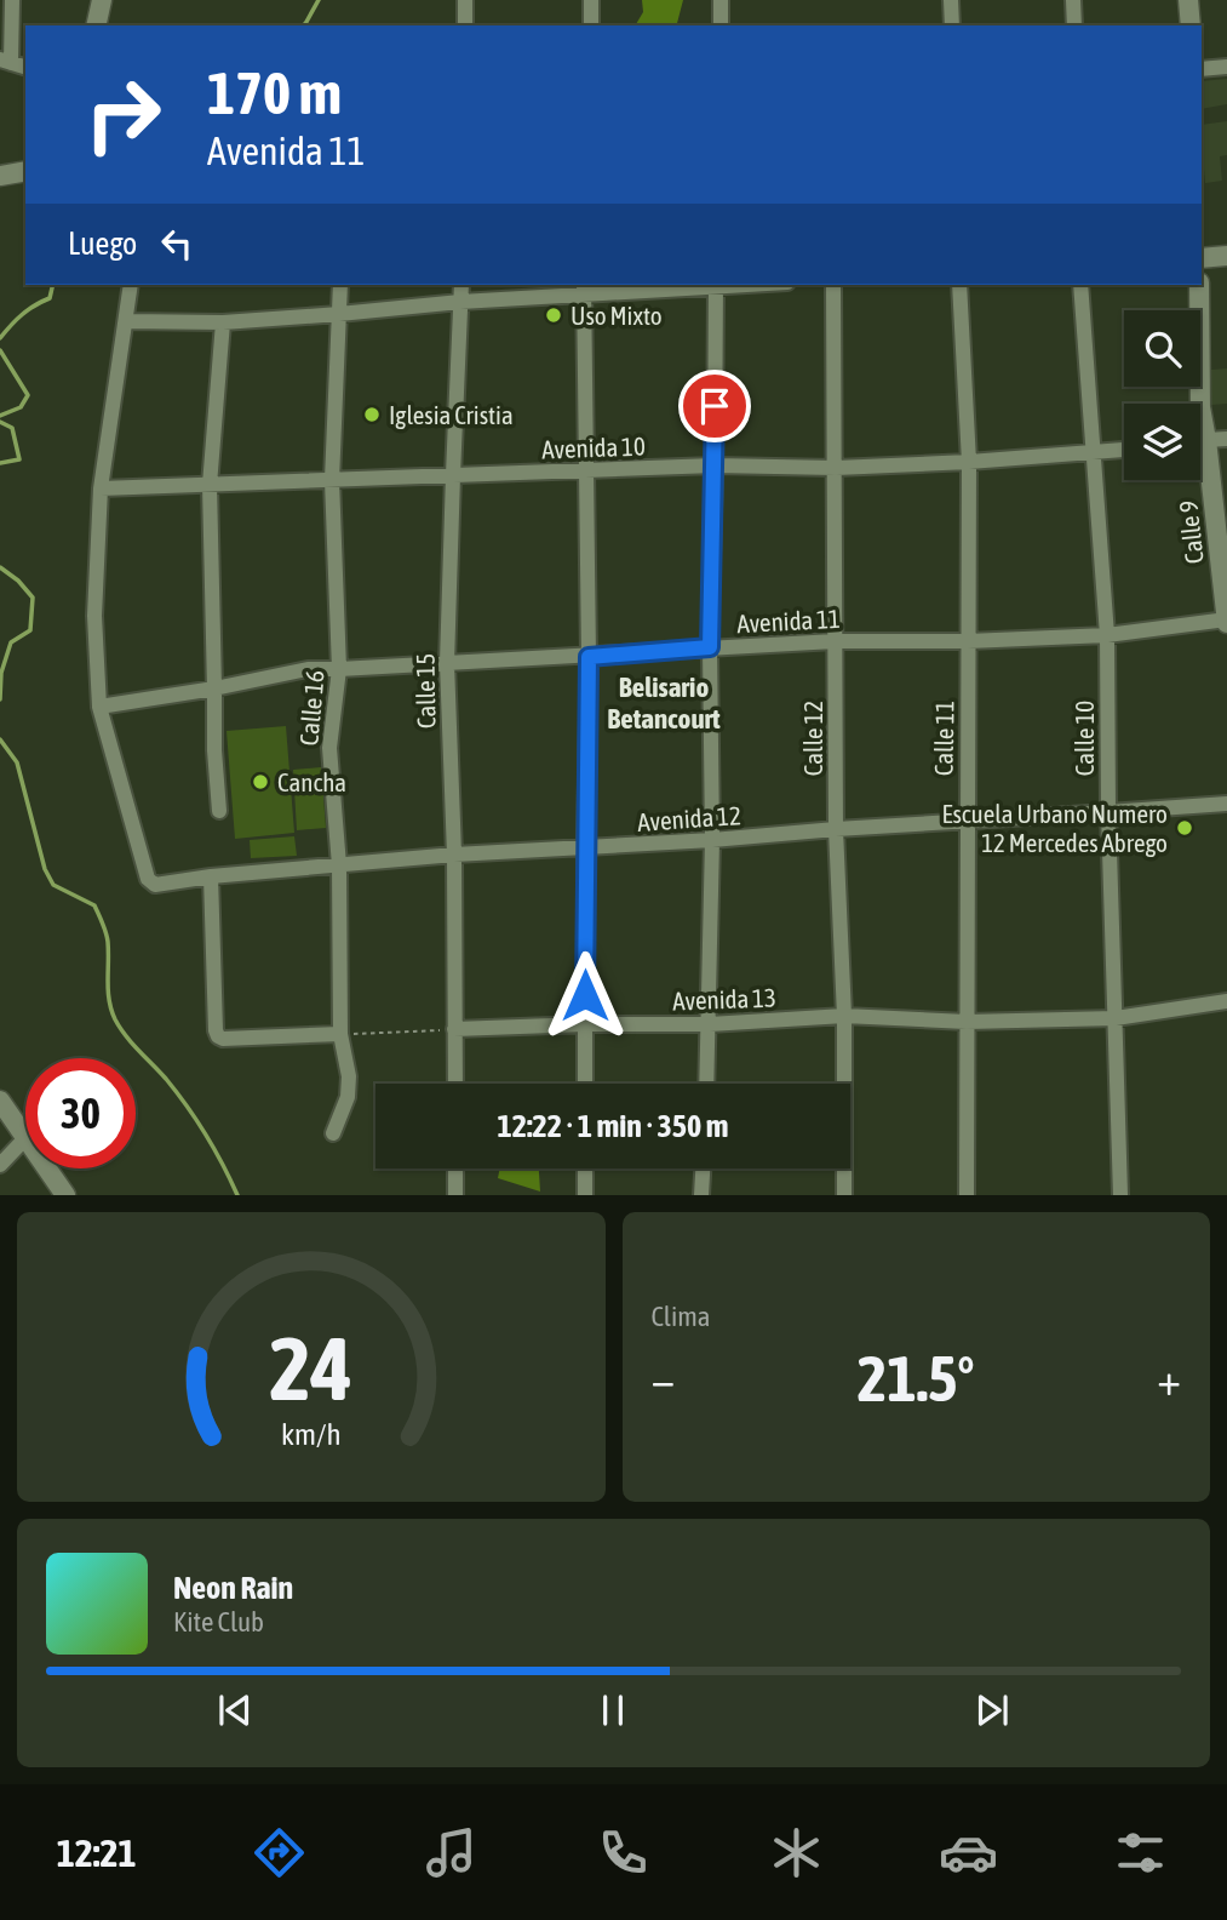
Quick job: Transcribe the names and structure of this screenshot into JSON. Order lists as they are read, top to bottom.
{
  "streets": {
    "street": [
      "Avenida 10",
      "Calle 9",
      "Avenida 11",
      "Calle 15",
      "Calle 16",
      "Calle 12",
      "Calle 11",
      "Calle 10",
      "Avenida 12",
      "Avenida 13"
    ]
  },
  "crossings": [
    ["Avenida 10", "Calle 15"],
    ["Avenida 10", "Calle 16"],
    ["Avenida 10", "Calle 12"],
    ["Avenida 10", "Calle 11"],
    ["Avenida 10", "Calle 10"],
    ["Calle 9", "Avenida 11"],
    ["Avenida 11", "Calle 15"],
    ["Avenida 11", "Calle 16"],
    ["Avenida 11", "Calle 12"],
    ["Avenida 11", "Calle 11"],
    ["Avenida 11", "Calle 10"],
    ["Avenida 11", "Avenida 12"],
    ["Calle 15", "Avenida 12"],
    ["Calle 15", "Avenida 13"],
    ["Calle 16", "Avenida 12"],
    ["Calle 12", "Avenida 12"],
    ["Calle 12", "Avenida 13"],
    ["Calle 11", "Avenida 12"],
    ["Calle 11", "Avenida 13"],
    ["Calle 10", "Avenida 12"],
    ["Calle 10", "Avenida 13"]
  ],
  "districts": ["Belisario Betancourt"],
  "places": [
    "Uso Mixto",
    "Iglesia Cristia",
    "Cancha",
    "Escuela Urbano Numero 12 Mercedes Abrego"
  ],
  "page": {
    "turn": ["170 m", "Avenida 11"],
    "then": "Luego",
    "limit": "30",
    "trip": "12:22 · 1 min · 350 m",
    "tile": "Clima",
    "heat": ["−", "21.5°", "+"],
    "song": ["Neon Rain", "Kite Club"],
    "tabs": "12:21",
    "gauge": ["24", "km/h"]
  }
}
